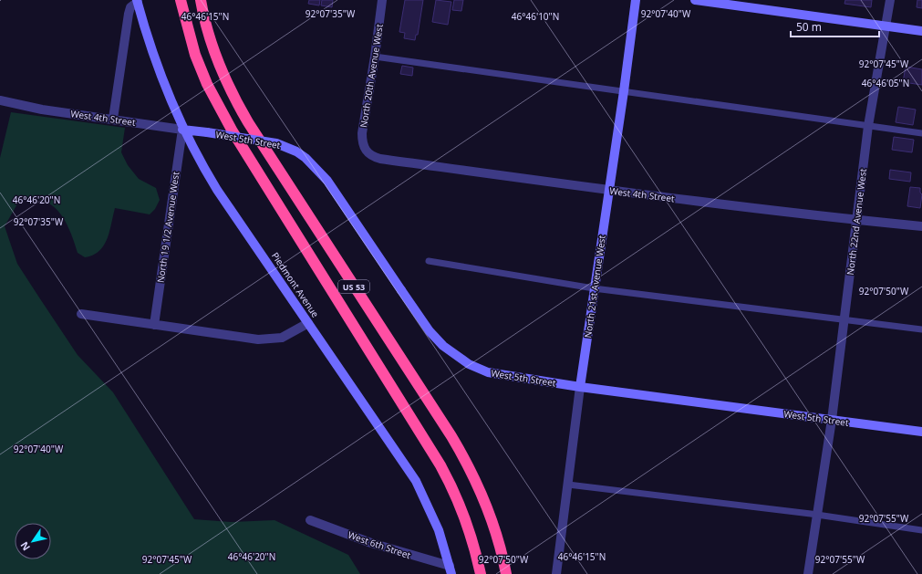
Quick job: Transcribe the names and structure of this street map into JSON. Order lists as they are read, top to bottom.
{
  "streets": {
    "highway": ["US 53"],
    "street": [
      "North 20th Avenue West",
      "West 4th Street",
      "West 5th Street",
      "North 22nd Avenue West",
      "North 19 1/2 Avenue West",
      "Piedmont Avenue",
      "North 21st Avenue West",
      "West 6th Street"
    ]
  },
  "crossings": [
    ["North 20th Avenue West", "West 4th Street"],
    ["West 4th Street", "West 5th Street"],
    ["West 4th Street", "North 22nd Avenue West"],
    ["West 4th Street", "North 19 1/2 Avenue West"],
    ["West 4th Street", "Piedmont Avenue"],
    ["West 4th Street", "North 21st Avenue West"],
    ["West 5th Street", "North 22nd Avenue West"],
    ["West 5th Street", "North 21st Avenue West"],
    ["North 19 1/2 Avenue West", "Piedmont Avenue"],
    ["Piedmont Avenue", "West 6th Street"]
  ],
  "scale_bar": "50 m",
  "north": "bottom left",
  "coordinates": [
    "92°07'35\"W",
    "92°07'40\"W",
    "46°46'15\"N",
    "46°46'10\"N",
    "92°07'45\"W",
    "46°46'05\"N",
    "46°46'20\"N",
    "92°07'50\"W",
    "92°07'55\"W"
  ]
}
